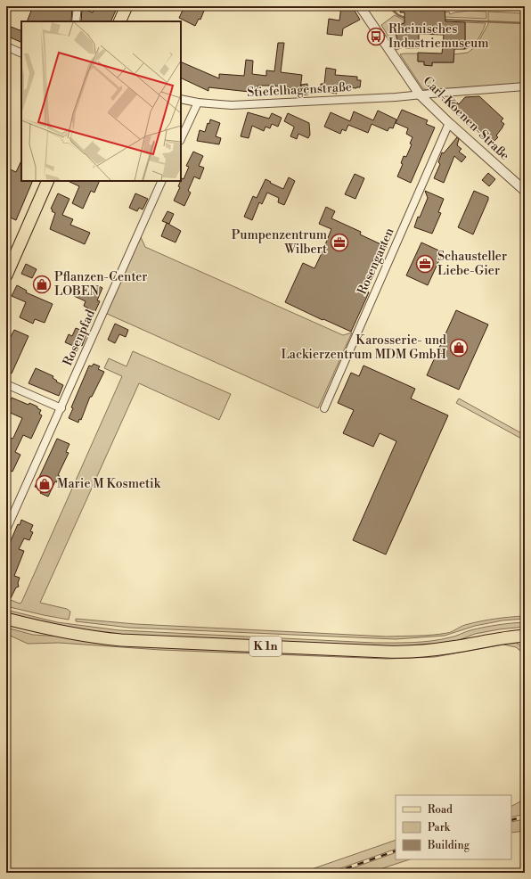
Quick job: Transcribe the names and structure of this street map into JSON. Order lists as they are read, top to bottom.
{
  "streets": {
    "main road": ["K 1n"],
    "street": [
      "Stiefelhagenstraße",
      "Carl-Koenen-Straße",
      "Rosengarten",
      "Rosenpfad"
    ]
  },
  "crossings": [
    ["Stiefelhagenstraße", "Carl-Koenen-Straße"],
    ["Carl-Koenen-Straße", "Rosengarten"]
  ],
  "places": {
    "bus stop": ["Rheinisches Industriemuseum"],
    "office": ["Pumpenzentrum Wilbert", "Schausteller Liebe-Gier"],
    "shop": ["Pflanzen-Center LOBEN", "Karosserie- und Lackierzentrum MDM GmbH", "Marie M Kosmetik"]
  },
  "legend": ["Road", "Park", "Building"]
}
